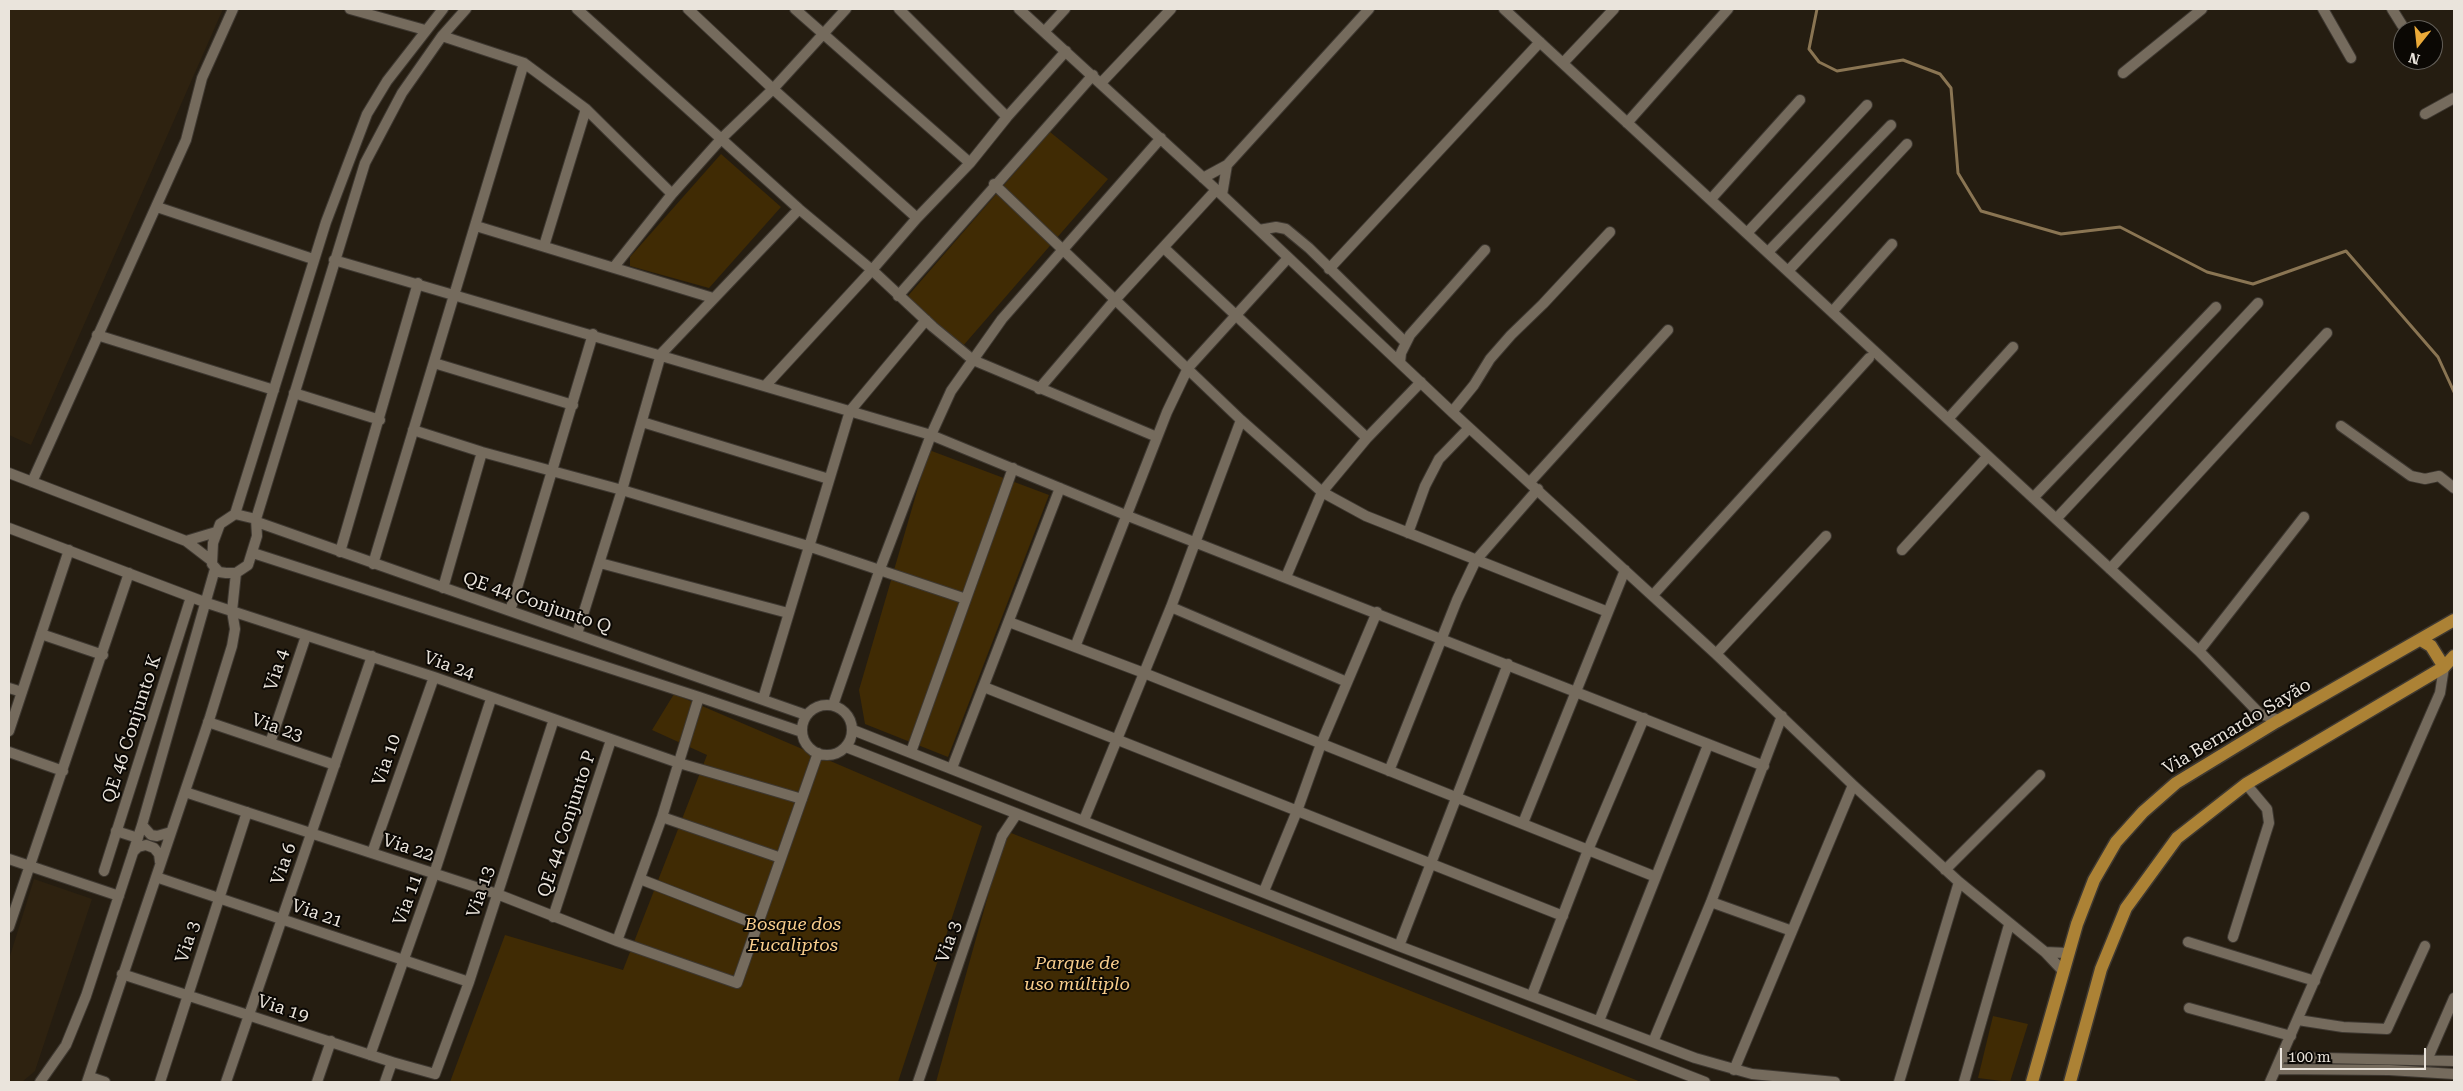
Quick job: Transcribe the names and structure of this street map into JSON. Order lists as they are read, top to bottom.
{
  "streets": {
    "main road": ["Via Bernardo Sayão"],
    "street": [
      "QE 44 Conjunto Q",
      "Via 24",
      "Via 4",
      "Via 23",
      "QE 46 Conjunto K",
      "Via 10",
      "QE 44 Conjunto P",
      "Via 22",
      "Via 6",
      "Via 13",
      "Via 11",
      "Via 21",
      "Via 3",
      "Via 19"
    ]
  },
  "crossings": [
    ["Via 24", "Via 4"],
    ["Via 24", "Via 10"],
    ["Via 24", "QE 44 Conjunto P"],
    ["Via 24", "Via 6"],
    ["Via 24", "Via 13"],
    ["Via 24", "Via 11"],
    ["Via 4", "Via 23"],
    ["Via 23", "Via 6"],
    ["Via 10", "Via 22"],
    ["QE 44 Conjunto P", "Via 22"],
    ["Via 22", "Via 6"],
    ["Via 22", "Via 13"],
    ["Via 22", "Via 11"],
    ["Via 22", "Via 3"],
    ["Via 6", "Via 21"],
    ["Via 6", "Via 19"],
    ["Via 13", "Via 21"],
    ["Via 13", "Via 19"],
    ["Via 11", "Via 21"],
    ["Via 11", "Via 19"],
    ["Via 21", "Via 3"],
    ["Via 3", "Via 19"]
  ],
  "parks": ["Bosque dos Eucaliptos", "Parque de uso múltiplo"],
  "scale_bar": "100 m",
  "north": "bottom"
}
